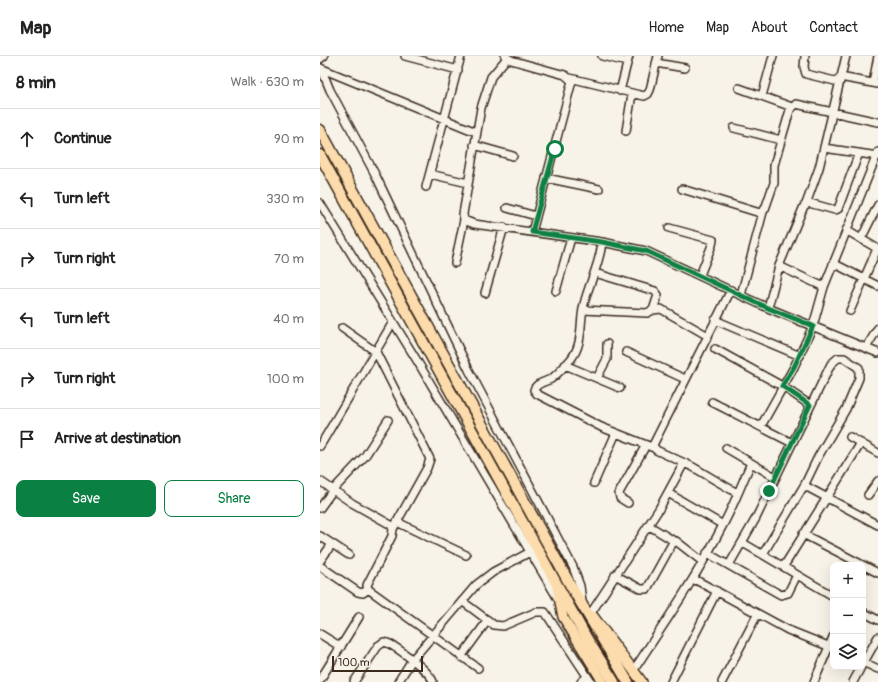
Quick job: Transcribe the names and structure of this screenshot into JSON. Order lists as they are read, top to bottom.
{
  "scale_bar": "100 m",
  "page": {
    "header": "Map",
    "nav": [
      "Home",
      "Map",
      "About",
      "Contact"
    ],
    "heading": ["8 min", "Walk · 630 m"],
    "list": [
      ["Continue", "90 m"],
      ["Turn left", "330 m"],
      ["Turn right", "70 m"],
      ["Turn left", "40 m"],
      ["Turn right", "100 m"],
      "Arrive at destination"
    ],
    "buttons": ["Save", "Share"],
    "map_buttons": ["+", "−"],
    "scale": "100 m"
  }
}
